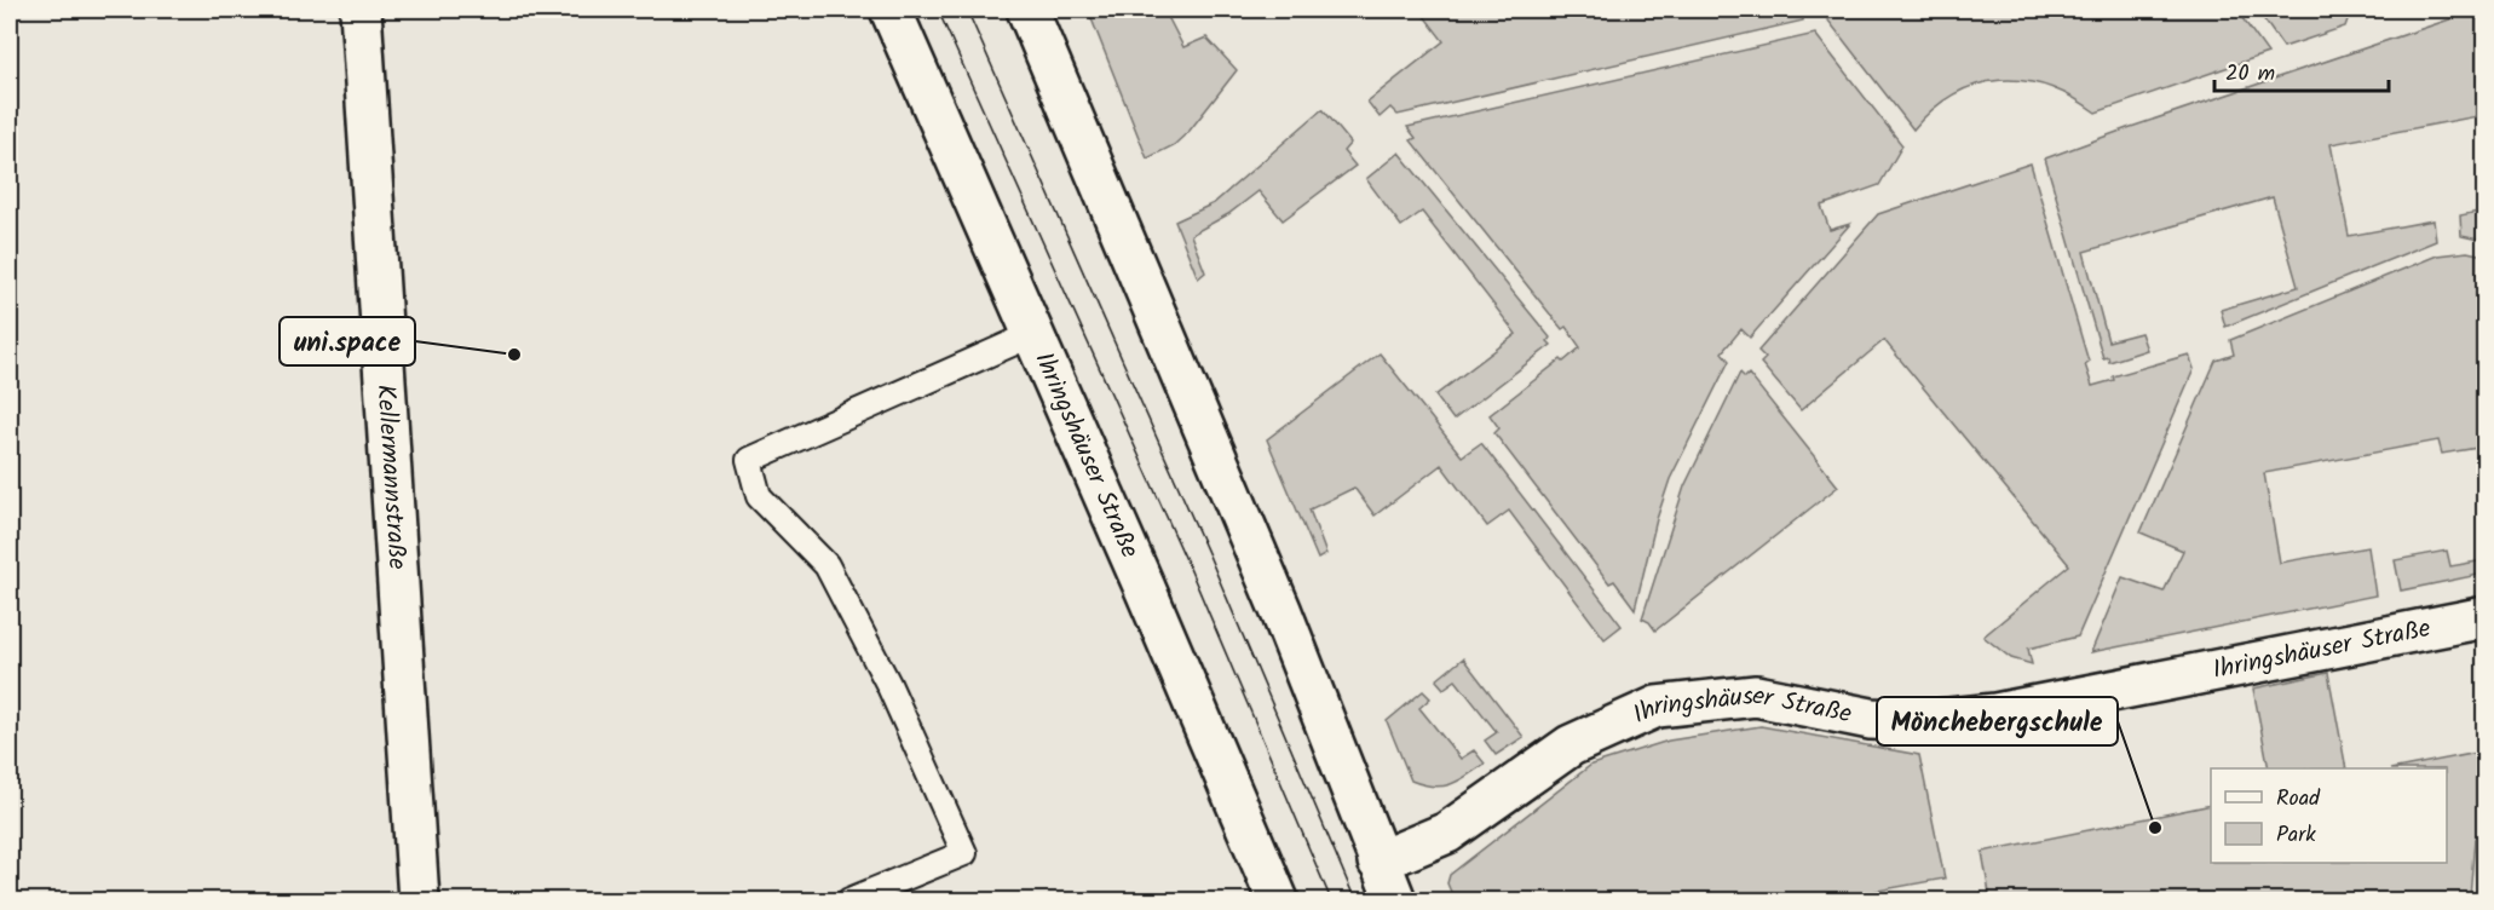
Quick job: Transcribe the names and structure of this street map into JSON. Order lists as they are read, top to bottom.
{
  "streets": {
    "street": ["Ihringshäuser Straße", "Kellermannstraße"]
  },
  "places": ["uni.space", "Mönchebergschule"],
  "legend": ["Road", "Park"],
  "scale_bar": "20 m"
}
